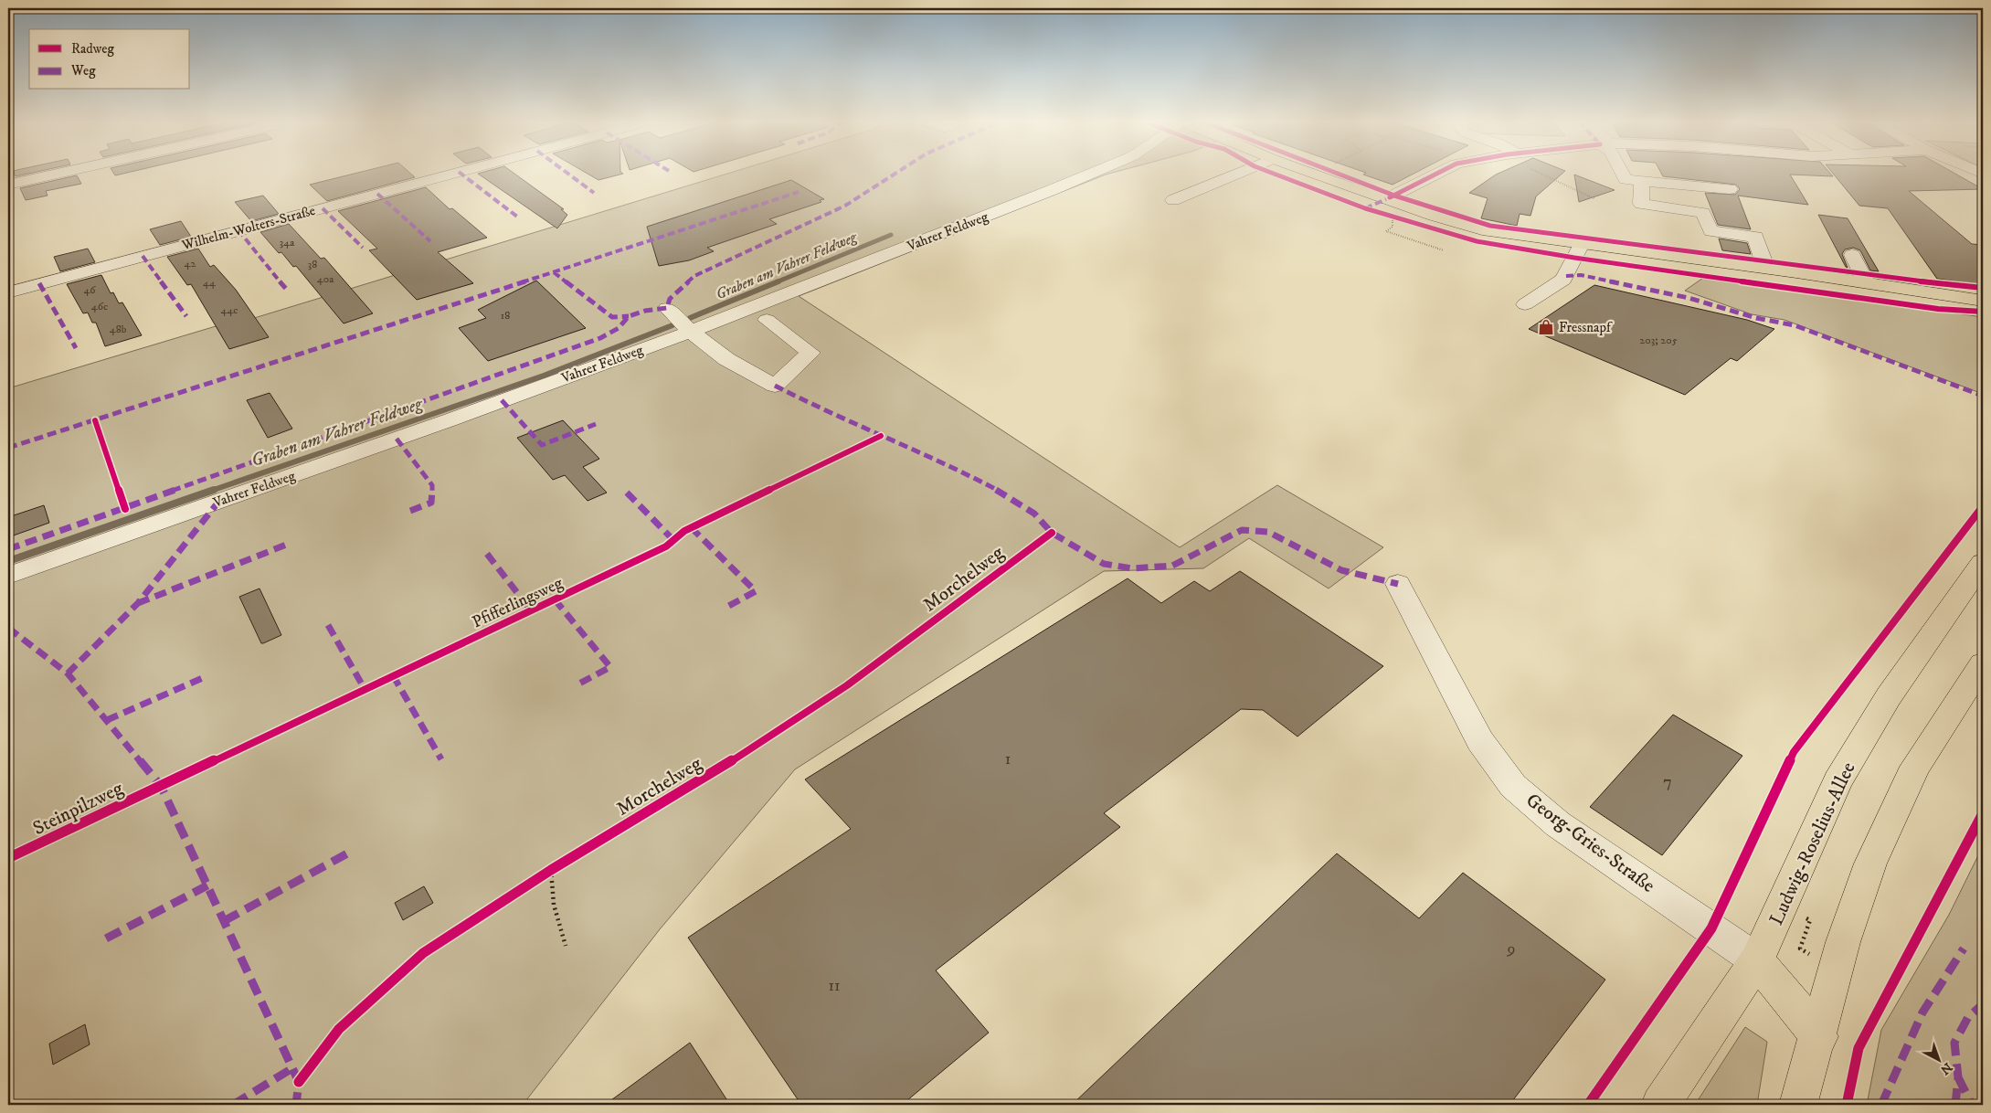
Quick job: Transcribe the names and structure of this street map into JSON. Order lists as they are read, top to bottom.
{
  "streets": {
    "main road": ["Georg-Gries-Straße", "Ludwig-Roselius-Allee"],
    "street": ["Wilhelm-Wolters-Straße", "Vahrer Feldweg"],
    "cycle path": ["Morchelweg", "Pfifferlingsweg"]
  },
  "crossings": [
    ["Georg-Gries-Straße", "Ludwig-Roselius-Allee"]
  ],
  "water": ["Graben am Vahrer Feldweg"],
  "places": {
    "shop": ["Fressnapf"]
  },
  "house_numbers": [
    "34a",
    "42",
    "38",
    "40a",
    "44",
    "46",
    "46c",
    "44c",
    "18",
    "48b",
    "203; 205",
    "1",
    "7",
    "9",
    "11"
  ],
  "legend": ["Radweg", "Weg"],
  "north": "bottom right"
}
